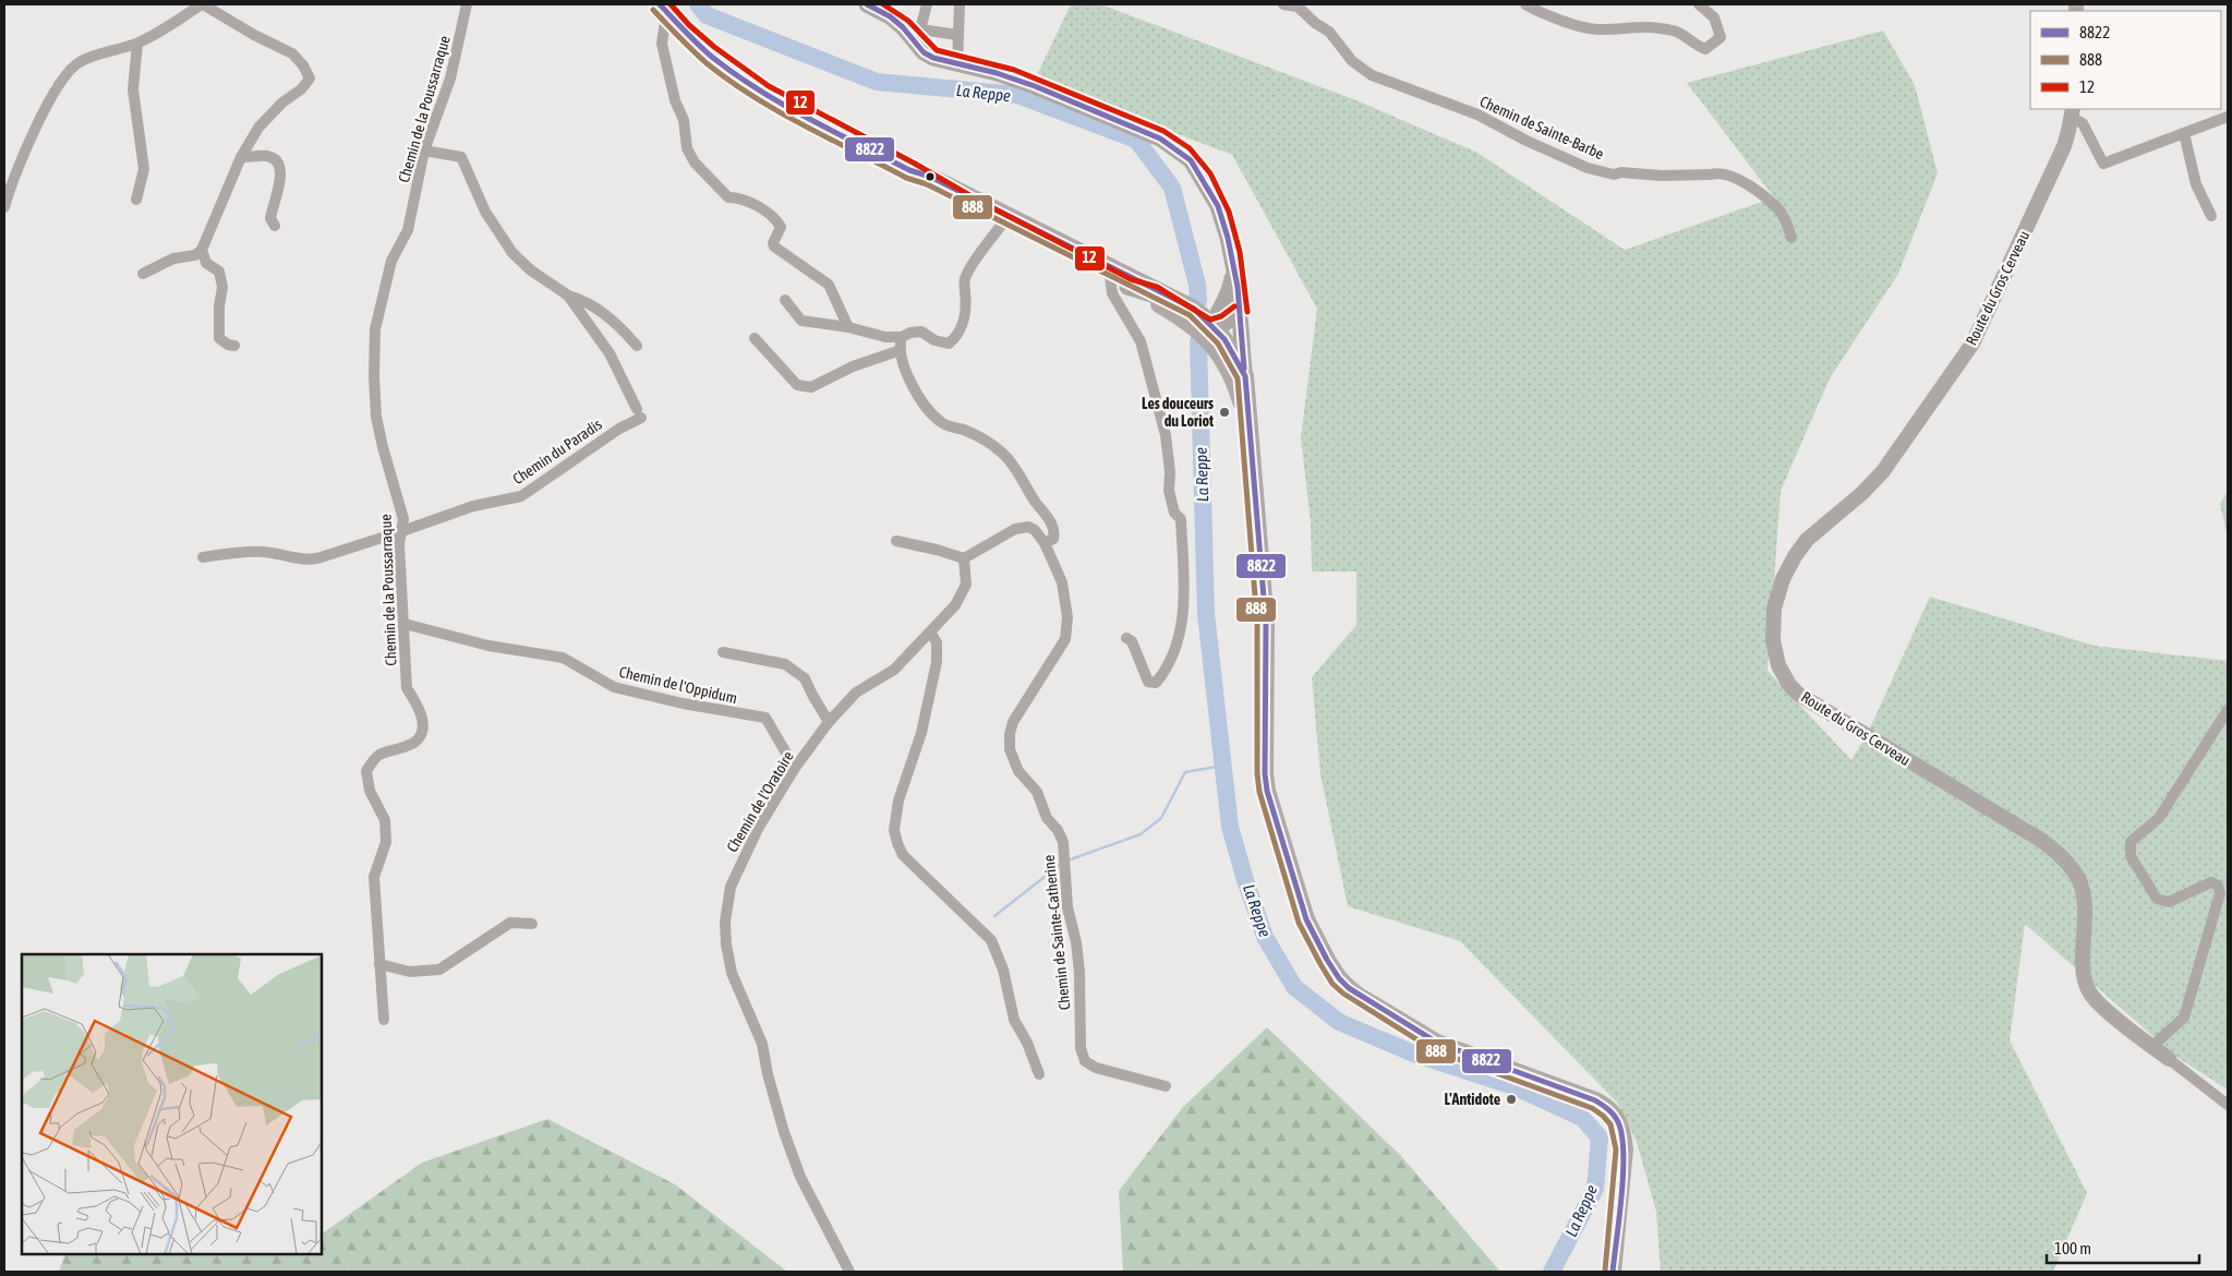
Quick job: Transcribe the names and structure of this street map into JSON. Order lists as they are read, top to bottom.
{
  "streets": {
    "street": [
      "Chemin de la Poussarraque",
      "Chemin de Sainte-Barbe",
      "Route du Gros Cerveau",
      "Chemin du Paradis",
      "Chemin de l'Oppidum",
      "Chemin de l'Oratoire",
      "Chemin de Sainte-Catherine"
    ]
  },
  "crossings": [
    ["Chemin de la Poussarraque", "Chemin du Paradis"],
    ["Chemin de la Poussarraque", "Chemin de l'Oppidum"],
    ["Chemin de l'Oppidum", "Chemin de l'Oratoire"]
  ],
  "water": ["La Reppe"],
  "places": ["Les douceurs du Loriot", "L'Antidote"],
  "lines": ["transit line 8822", "transit line 12", "transit line 888"],
  "legend": ["8822", "888", "12"],
  "scale_bar": "100 m"
}
